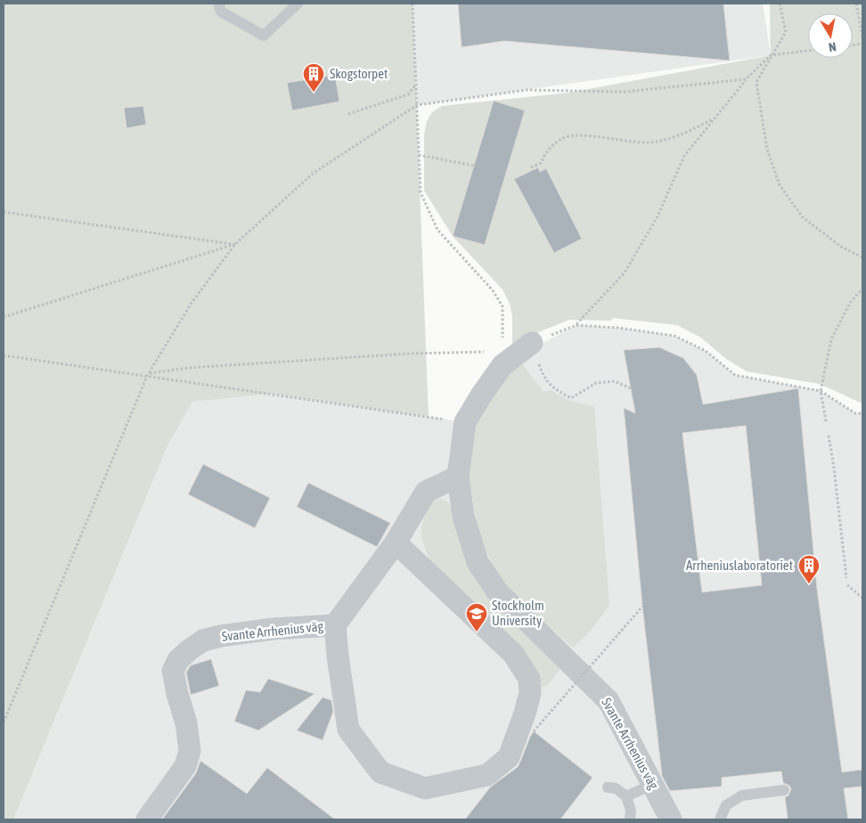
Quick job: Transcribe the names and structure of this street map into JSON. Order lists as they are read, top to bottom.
{
  "streets": {
    "street": ["Svante Arrhenius väg"]
  },
  "places": {
    "building": ["Skogstorpet", "Arrheniuslaboratoriet"],
    "school or university": ["Stockholm University"]
  },
  "north": "bottom"
}
